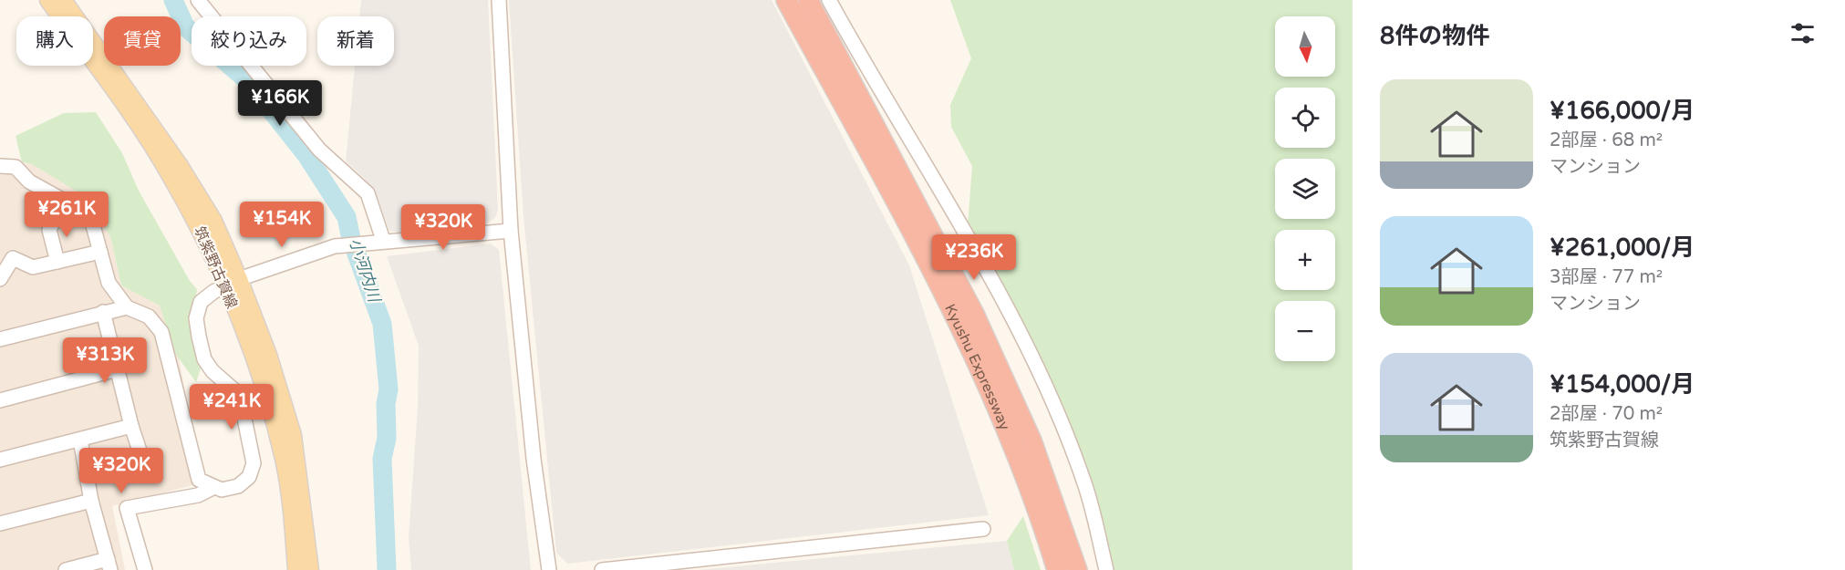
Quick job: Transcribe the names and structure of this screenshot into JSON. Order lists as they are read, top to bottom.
{
  "streets": {
    "highway": ["Kyushu Expressway"],
    "main road": ["筑紫野古賀線"]
  },
  "water": ["小河内川"],
  "north": "bottom",
  "page": {
    "heading": "8件の物件",
    "map_buttons": ["+", "−"],
    "chip": [
      "購入",
      "賃貸",
      "絞り込み",
      "新着"
    ],
    "list": [
      {
        "name": "¥166,000/月",
        "note": "2部屋 · 68 m² · マンション"
      },
      {
        "name": "¥261,000/月",
        "note": "3部屋 · 77 m² · マンション"
      },
      {
        "name": "¥154,000/月",
        "note": "2部屋 · 70 m² · 筑紫野古賀線"
      }
    ],
    "price": [
      "¥166K",
      "¥261K",
      "¥154K",
      "¥320K",
      "¥236K",
      "¥313K",
      "¥241K",
      "¥320K"
    ]
  }
}
